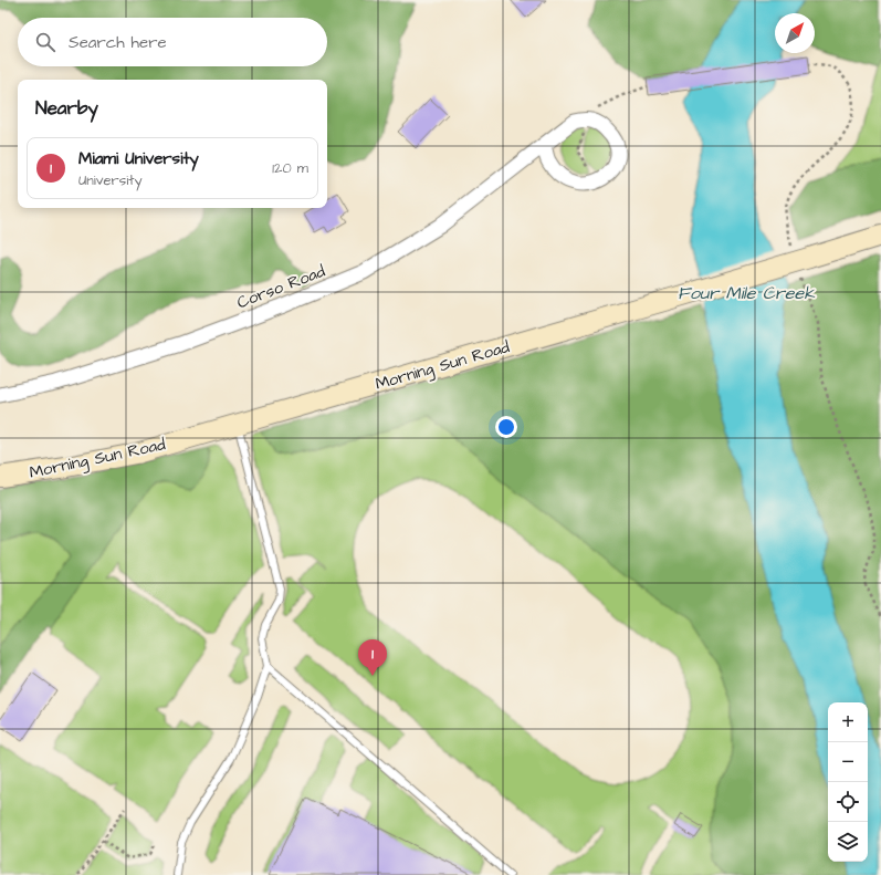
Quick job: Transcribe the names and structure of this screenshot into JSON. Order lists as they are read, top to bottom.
{
  "streets": {
    "main road": ["Morning Sun Road"],
    "street": ["Corso Road"]
  },
  "water": ["Four Mile Creek"],
  "north": "top right",
  "page": {
    "search": "Search here",
    "heading": "Nearby",
    "list": [
      {
        "mark": "1",
        "name": "Miami University",
        "note": "University",
        "value": "120 m"
      }
    ],
    "pins": "1",
    "map_buttons": ["+", "−"]
  }
}
